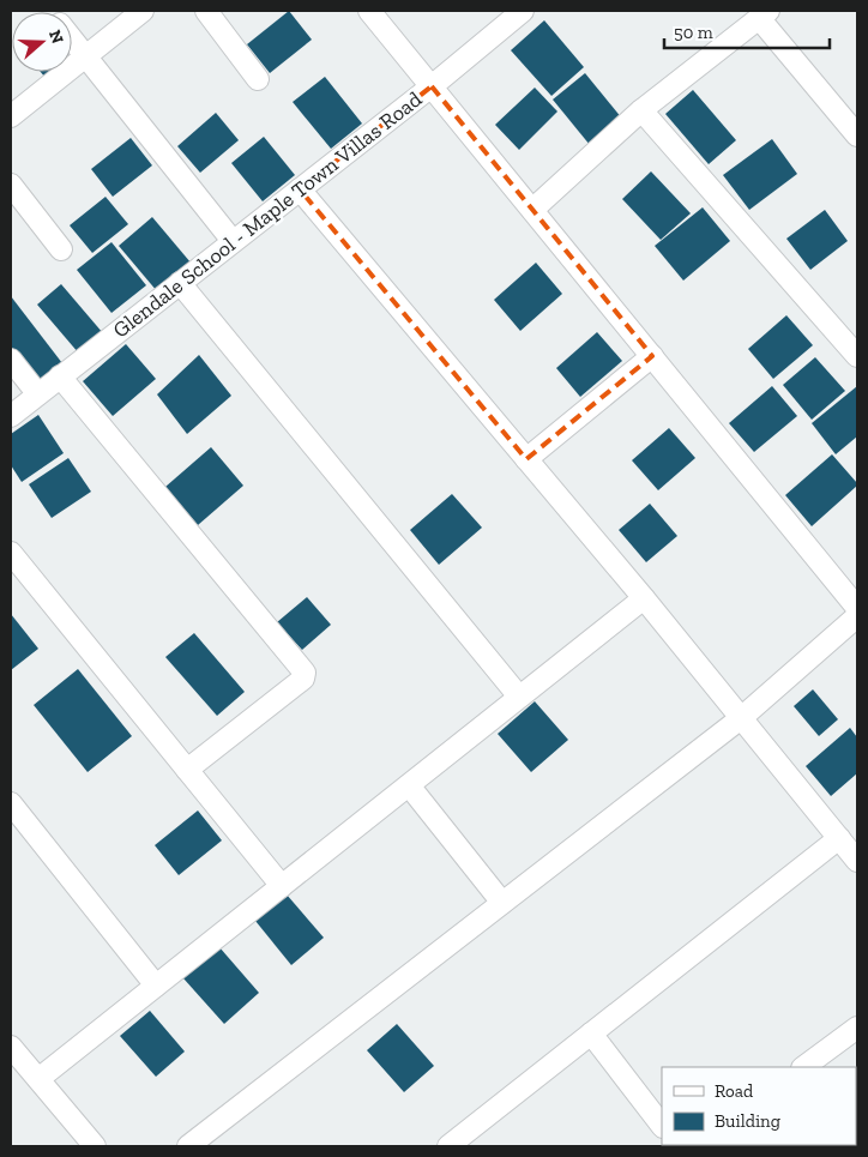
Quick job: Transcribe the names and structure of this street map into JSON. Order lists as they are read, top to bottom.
{
  "streets": {
    "street": ["Glendale School - Maple Town Villas Road"]
  },
  "legend": ["Road", "Building"],
  "scale_bar": "50 m",
  "north": "right"
}
